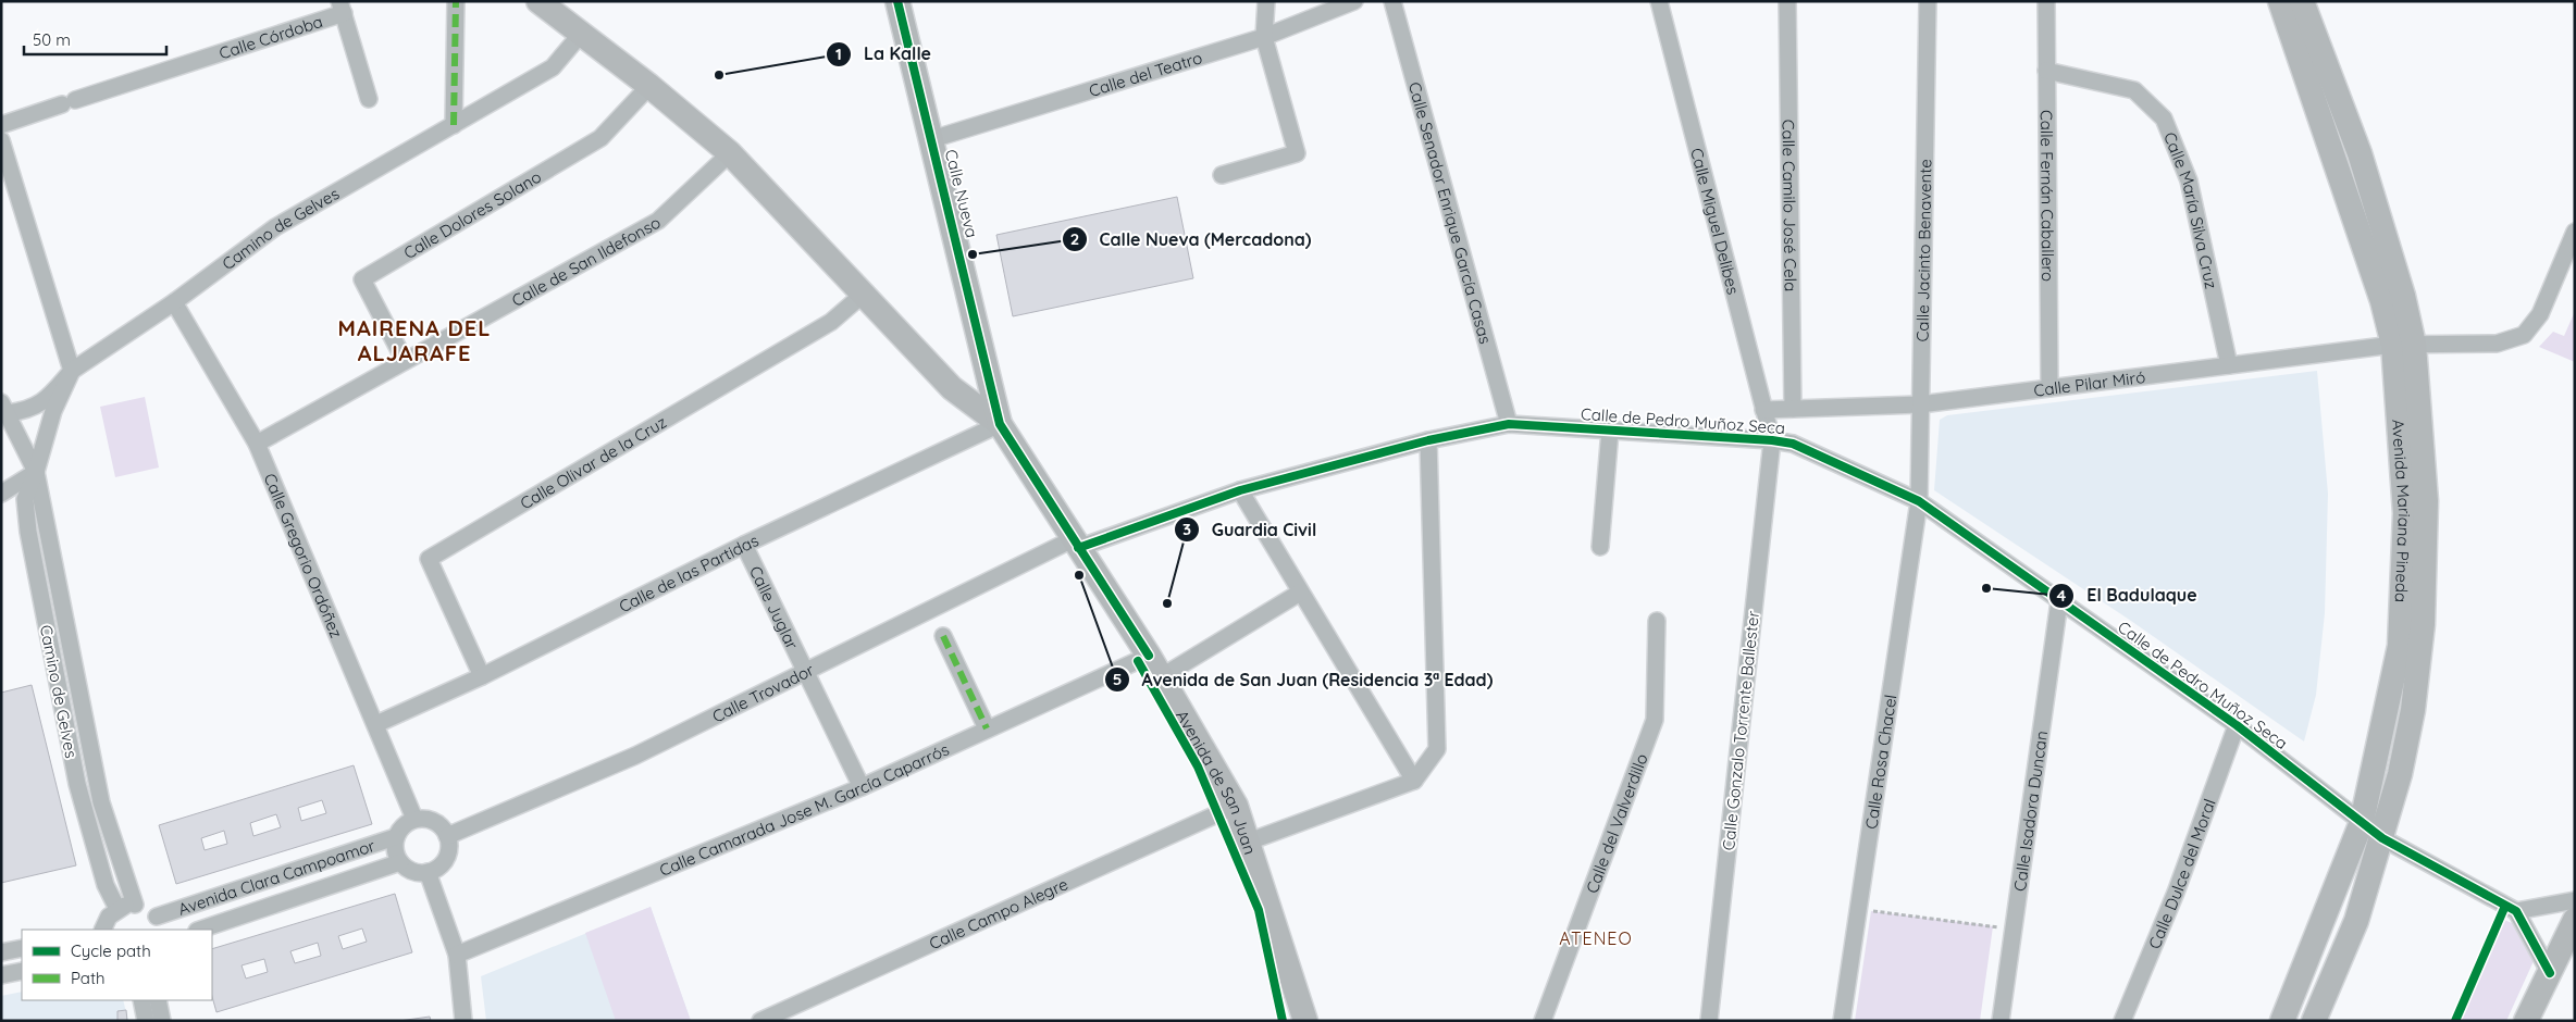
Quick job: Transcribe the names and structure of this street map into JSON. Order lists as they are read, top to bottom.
{
  "streets": {
    "street": [
      "Calle Córdoba",
      "Calle del Teatro",
      "Calle Nueva",
      "Calle Fernán Caballero",
      "Calle Camilo José Cela",
      "Calle María Silva Cruz",
      "Calle Senador Enrique García Casas",
      "Calle Dolores Solano",
      "Calle Miguel Delibes",
      "Camino de Gelves",
      "Calle Jacinto Benavente",
      "Calle de San Ildefonso",
      "Calle Pilar Miró",
      "Calle de Pedro Muñoz Seca",
      "Calle Olivar de la Cruz",
      "Avenida Mariana Pineda",
      "Calle Gregorio Ordóñez",
      "Calle de las Partidas",
      "Calle Juglar",
      "Calle Trovador",
      "Calle Gonzalo Torrente Ballester",
      "Calle Rosa Chacel",
      "Avenida de San Juan",
      "Calle Camarada Jose M. García Caparrós",
      "Calle Isadora Duncan",
      "Calle del Valverdillo",
      "Calle Dulce del Moral",
      "Avenida Clara Campoamor",
      "Calle Campo Alegre"
    ]
  },
  "crossings": [
    ["Calle del Teatro", "Calle Nueva"],
    ["Calle Nueva", "Calle de las Partidas"],
    ["Calle Nueva", "Avenida de San Juan"],
    ["Calle Fernán Caballero", "Calle María Silva Cruz"],
    ["Calle Fernán Caballero", "Calle Pilar Miró"],
    ["Calle Camilo José Cela", "Calle Pilar Miró"],
    ["Calle María Silva Cruz", "Calle Pilar Miró"],
    ["Calle Senador Enrique García Casas", "Calle de Pedro Muñoz Seca"],
    ["Calle Dolores Solano", "Calle de San Ildefonso"],
    ["Calle Miguel Delibes", "Calle Pilar Miró"],
    ["Calle Miguel Delibes", "Calle de Pedro Muñoz Seca"],
    ["Calle Miguel Delibes", "Calle Gonzalo Torrente Ballester"],
    ["Camino de Gelves", "Calle Gregorio Ordóñez"],
    ["Calle Jacinto Benavente", "Calle Pilar Miró"],
    ["Calle Jacinto Benavente", "Calle de Pedro Muñoz Seca"],
    ["Calle Jacinto Benavente", "Calle Rosa Chacel"],
    ["Calle de San Ildefonso", "Calle Gregorio Ordóñez"],
    ["Calle Pilar Miró", "Avenida Mariana Pineda"],
    ["Calle de Pedro Muñoz Seca", "Avenida Mariana Pineda"],
    ["Calle de Pedro Muñoz Seca", "Calle Trovador"],
    ["Calle de Pedro Muñoz Seca", "Calle Gonzalo Torrente Ballester"],
    ["Calle de Pedro Muñoz Seca", "Calle Rosa Chacel"],
    ["Calle de Pedro Muñoz Seca", "Avenida de San Juan"],
    ["Calle de Pedro Muñoz Seca", "Calle Isadora Duncan"],
    ["Calle de Pedro Muñoz Seca", "Calle Dulce del Moral"],
    ["Calle Olivar de la Cruz", "Calle de las Partidas"],
    ["Calle Gregorio Ordóñez", "Calle de las Partidas"],
    ["Calle Gregorio Ordóñez", "Calle Trovador"],
    ["Calle Gregorio Ordóñez", "Avenida Clara Campoamor"],
    ["Calle de las Partidas", "Calle Juglar"],
    ["Calle de las Partidas", "Avenida de San Juan"],
    ["Calle Juglar", "Calle Trovador"],
    ["Calle Juglar", "Calle Camarada Jose M. García Caparrós"],
    ["Calle Trovador", "Avenida de San Juan"],
    ["Calle Trovador", "Avenida Clara Campoamor"],
    ["Avenida de San Juan", "Calle Camarada Jose M. García Caparrós"],
    ["Avenida de San Juan", "Calle Campo Alegre"]
  ],
  "districts": ["MAIRENA DEL ALJARAFE", "ATENEO"],
  "places": [
    "La Kalle",
    "Calle Nueva (Mercadona)",
    "Avenida de San Juan (Residencia 3ª Edad)",
    "El Badulaque",
    "Guardia Civil"
  ],
  "legend": ["Cycle path", "Path"],
  "scale_bar": "50 m"
}
